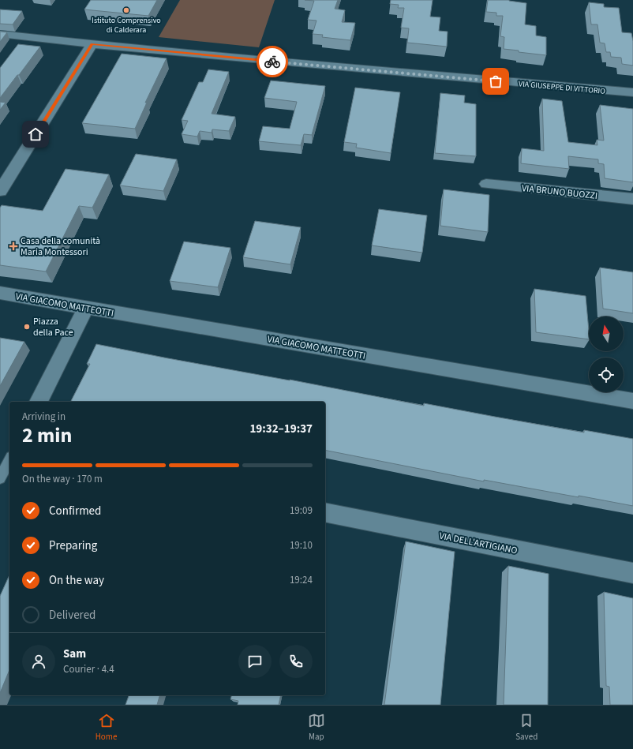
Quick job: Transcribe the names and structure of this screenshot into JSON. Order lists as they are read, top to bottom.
{
  "streets": {
    "street": [
      "VIA GIUSEPPE DI VITTORIO",
      "VIA BRUNO BUOZZI",
      "VIA GIACOMO MATTEOTTI",
      "VIA DELL'ARTIGIANO"
    ]
  },
  "places": {
    "other": ["Istituto Comprensivo di Calderara", "Piazza della Pace"],
    "health": ["Casa della comunità Maria Montessori"]
  },
  "north": "top",
  "page": {
    "heading": ["2 min", "Arriving in", "19:32–19:37"],
    "panel": ["Sam", "Courier · 4.4"],
    "bar": "On the way · 170 m",
    "list": [
      ["Confirmed", "19:09"],
      ["Preparing", "19:10"],
      ["On the way", "19:24"],
      "Delivered"
    ],
    "tabs": ["Home", "Map", "Saved"]
  }
}
